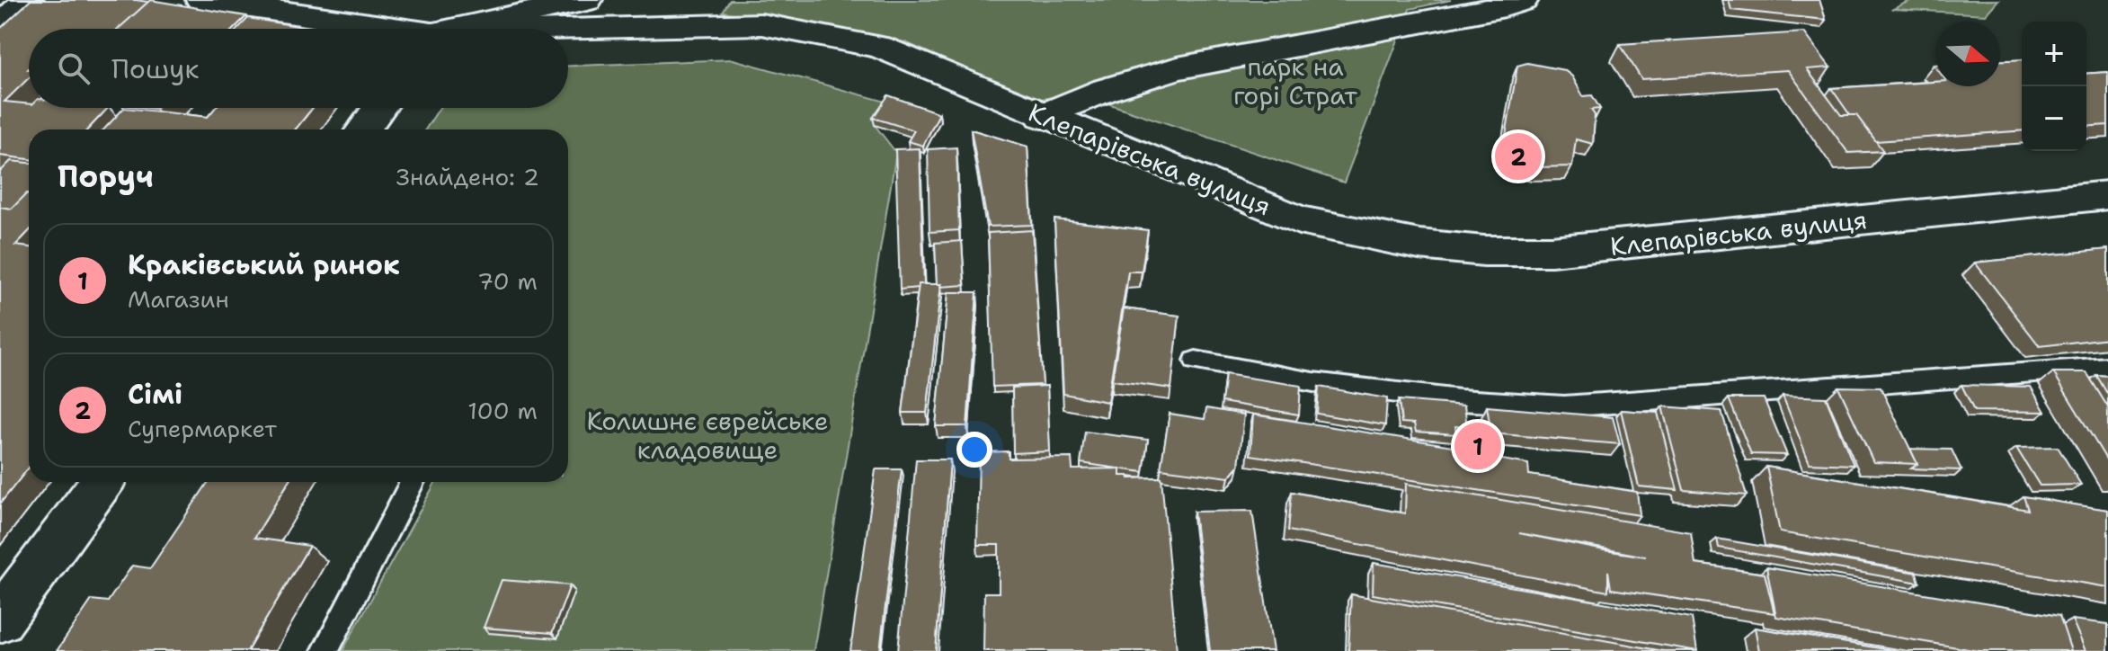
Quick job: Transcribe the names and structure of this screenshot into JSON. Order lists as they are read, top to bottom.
{
  "streets": {
    "main road": ["Клепарівська вулиця"]
  },
  "parks": ["парк на горі Страт", "Колишнє єврейське кладовище"],
  "north": "right",
  "page": {
    "map_buttons": ["+", "−"],
    "search": "Пошук",
    "pins": ["2", "1"],
    "heading": ["Поруч", "Знайдено: 2"],
    "list": [
      {
        "mark": "1",
        "name": "Краківський ринок",
        "note": "Магазин",
        "value": "70 m"
      },
      {
        "mark": "2",
        "name": "Сімі",
        "note": "Супермаркет",
        "value": "100 m"
      }
    ]
  }
}
